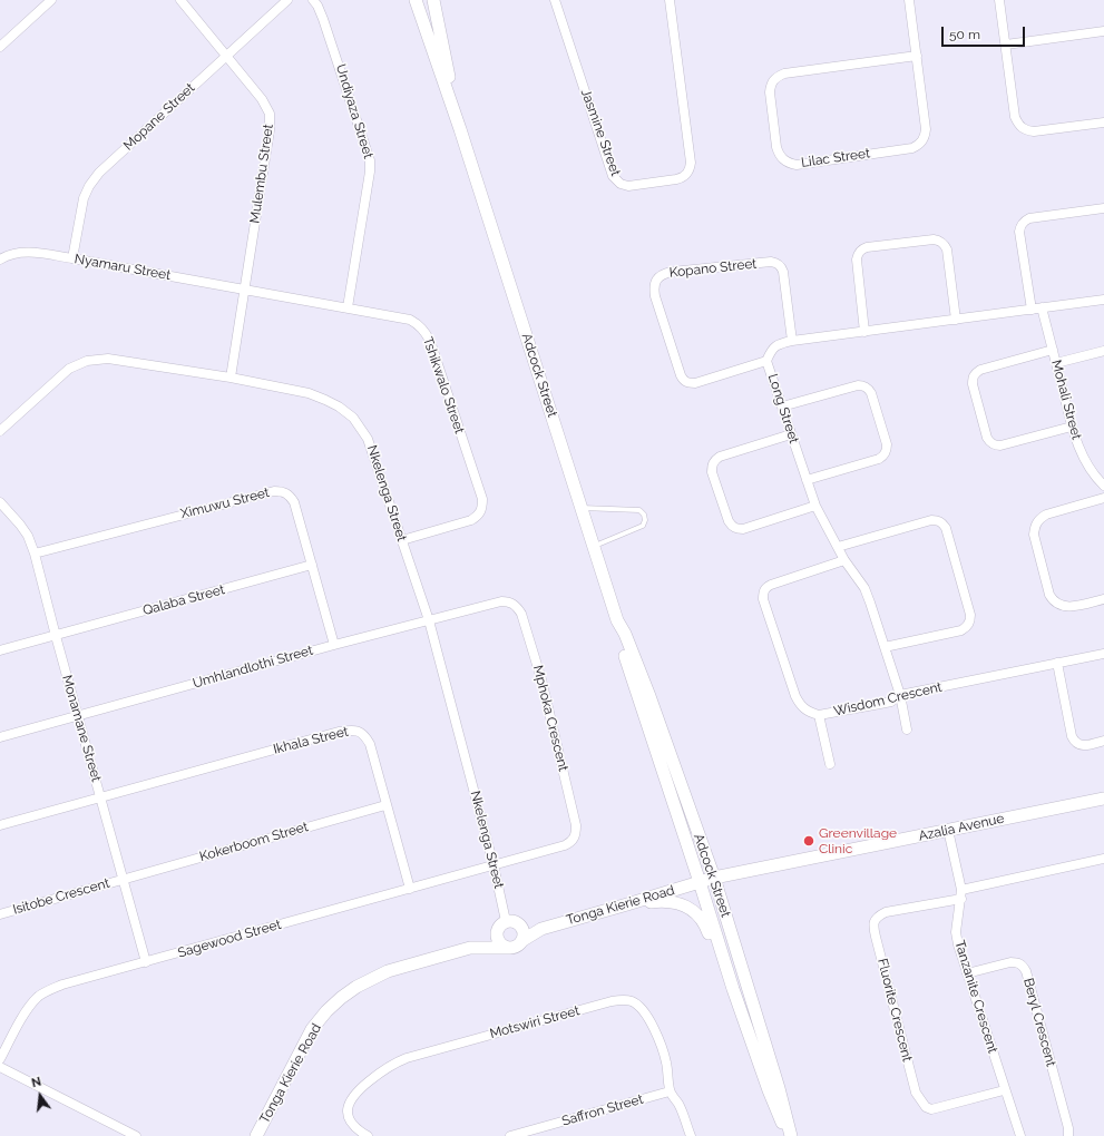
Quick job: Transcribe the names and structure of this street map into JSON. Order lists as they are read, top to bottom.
{
  "streets": {
    "main road": ["Adcock Street", "Azalia Avenue", "Tonga Kierie Road"],
    "street": [
      "Undiyaza Street",
      "Mopane Street",
      "Jasmine Street",
      "Lilac Street",
      "Mulembu Street",
      "Nyamaru Street",
      "Kopano Street",
      "Tshikwalo Street",
      "Mohali Street",
      "Long Street",
      "Nkelenga Street",
      "Ximuwu Street",
      "Qalaba Street",
      "Umhlandlothi Street",
      "Wisdom Crescent",
      "Mphoka Crescent",
      "Monamane Street",
      "Ikhala Street",
      "Kokerboom Street",
      "Isitobe Crescent",
      "Sagewood Street",
      "Tanzanite Crescent",
      "Fluorite Crescent",
      "Motswiri Street",
      "Beryl Crescent",
      "Saffron Street"
    ]
  },
  "crossings": [
    ["Undiyaza Street", "Tshikwalo Street"],
    ["Mopane Street", "Mulembu Street"],
    ["Mopane Street", "Nyamaru Street"],
    ["Mulembu Street", "Nyamaru Street"],
    ["Mulembu Street", "Tshikwalo Street"],
    ["Mulembu Street", "Nkelenga Street"],
    ["Nyamaru Street", "Tshikwalo Street"],
    ["Kopano Street", "Long Street"],
    ["Adcock Street", "Azalia Avenue"],
    ["Adcock Street", "Tonga Kierie Road"],
    ["Tshikwalo Street", "Nkelenga Street"],
    ["Mohali Street", "Long Street"],
    ["Long Street", "Wisdom Crescent"],
    ["Nkelenga Street", "Umhlandlothi Street"],
    ["Nkelenga Street", "Mphoka Crescent"],
    ["Nkelenga Street", "Tonga Kierie Road"],
    ["Nkelenga Street", "Sagewood Street"],
    ["Ximuwu Street", "Qalaba Street"],
    ["Ximuwu Street", "Umhlandlothi Street"],
    ["Ximuwu Street", "Monamane Street"],
    ["Qalaba Street", "Monamane Street"],
    ["Umhlandlothi Street", "Mphoka Crescent"],
    ["Umhlandlothi Street", "Monamane Street"],
    ["Mphoka Crescent", "Sagewood Street"],
    ["Monamane Street", "Ikhala Street"],
    ["Monamane Street", "Kokerboom Street"],
    ["Monamane Street", "Isitobe Crescent"],
    ["Monamane Street", "Sagewood Street"],
    ["Ikhala Street", "Kokerboom Street"],
    ["Ikhala Street", "Sagewood Street"],
    ["Azalia Avenue", "Tonga Kierie Road"],
    ["Azalia Avenue", "Tanzanite Crescent"],
    ["Kokerboom Street", "Isitobe Crescent"],
    ["Tanzanite Crescent", "Fluorite Crescent"],
    ["Tanzanite Crescent", "Beryl Crescent"],
    ["Motswiri Street", "Saffron Street"]
  ],
  "places": ["Greenvillage Clinic"],
  "scale_bar": "50 m",
  "north": "top"
}
